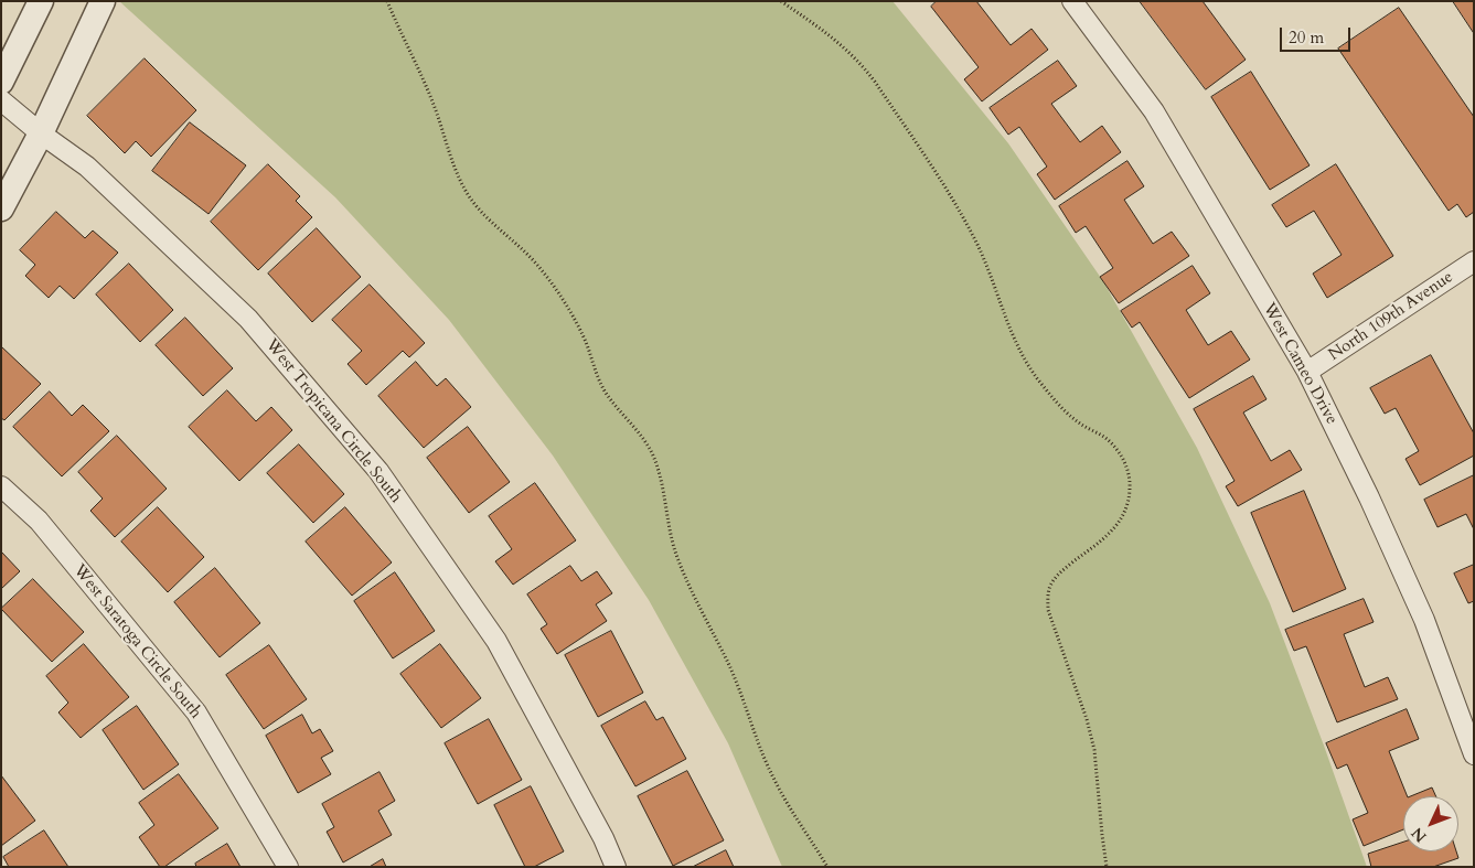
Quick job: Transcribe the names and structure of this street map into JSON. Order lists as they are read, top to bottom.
{
  "streets": {
    "street": [
      "North 109th Avenue",
      "West Cameo Drive",
      "West Tropicana Circle South",
      "West Saratoga Circle South"
    ]
  },
  "crossings": [
    ["North 109th Avenue", "West Cameo Drive"]
  ],
  "scale_bar": "20 m",
  "north": "bottom left"
}
